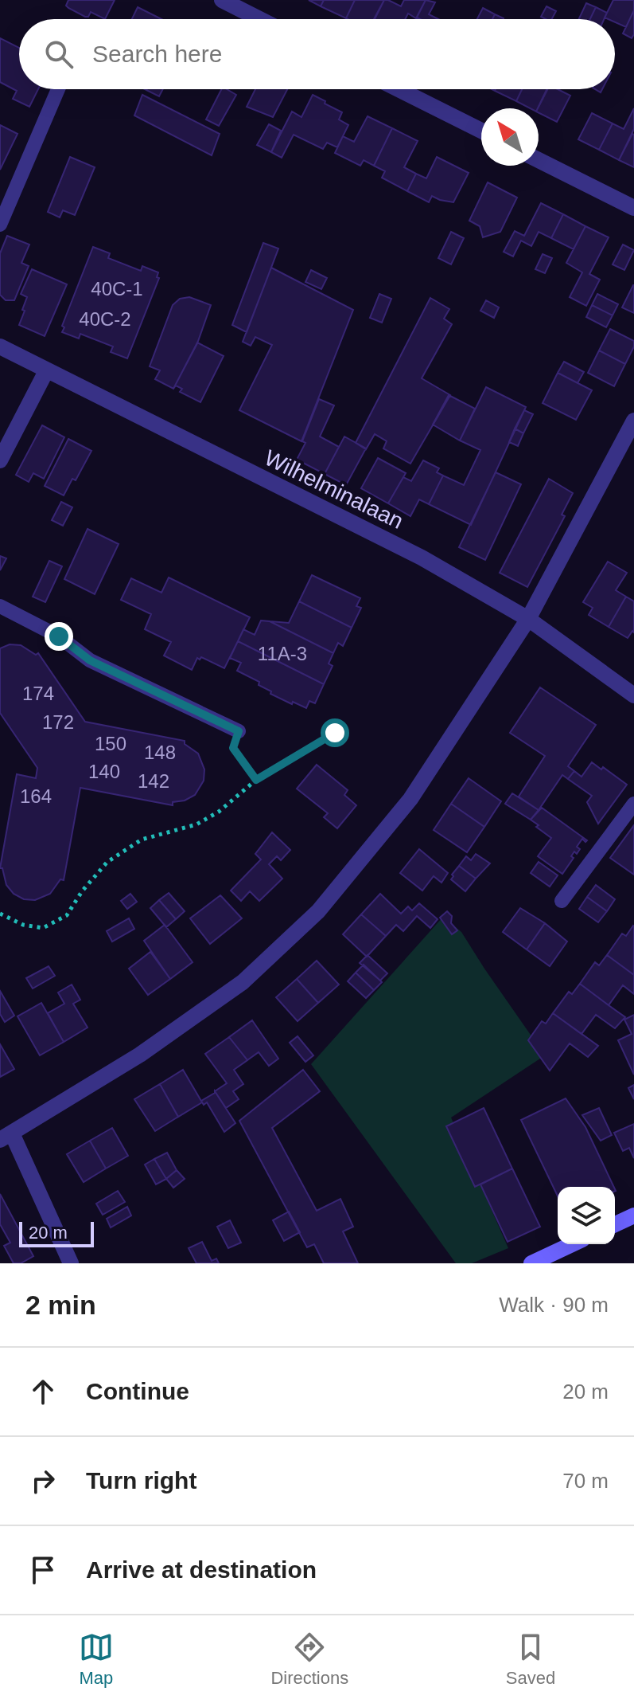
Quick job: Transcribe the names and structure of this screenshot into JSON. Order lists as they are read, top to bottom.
{
  "streets": {
    "street": ["Wilhelminalaan"]
  },
  "house_numbers": [
    "40C-1",
    "40C-2",
    "11A-3",
    "174",
    "172",
    "150",
    "148",
    "140",
    "142",
    "164"
  ],
  "scale_bar": "20 m",
  "north": "top left",
  "page": {
    "search": "Search here",
    "scale": "20 m",
    "heading": ["2 min", "Walk · 90 m"],
    "list": [
      ["Continue", "20 m"],
      ["Turn right", "70 m"],
      "Arrive at destination"
    ],
    "nav": ["Map", "Directions", "Saved"]
  }
}
